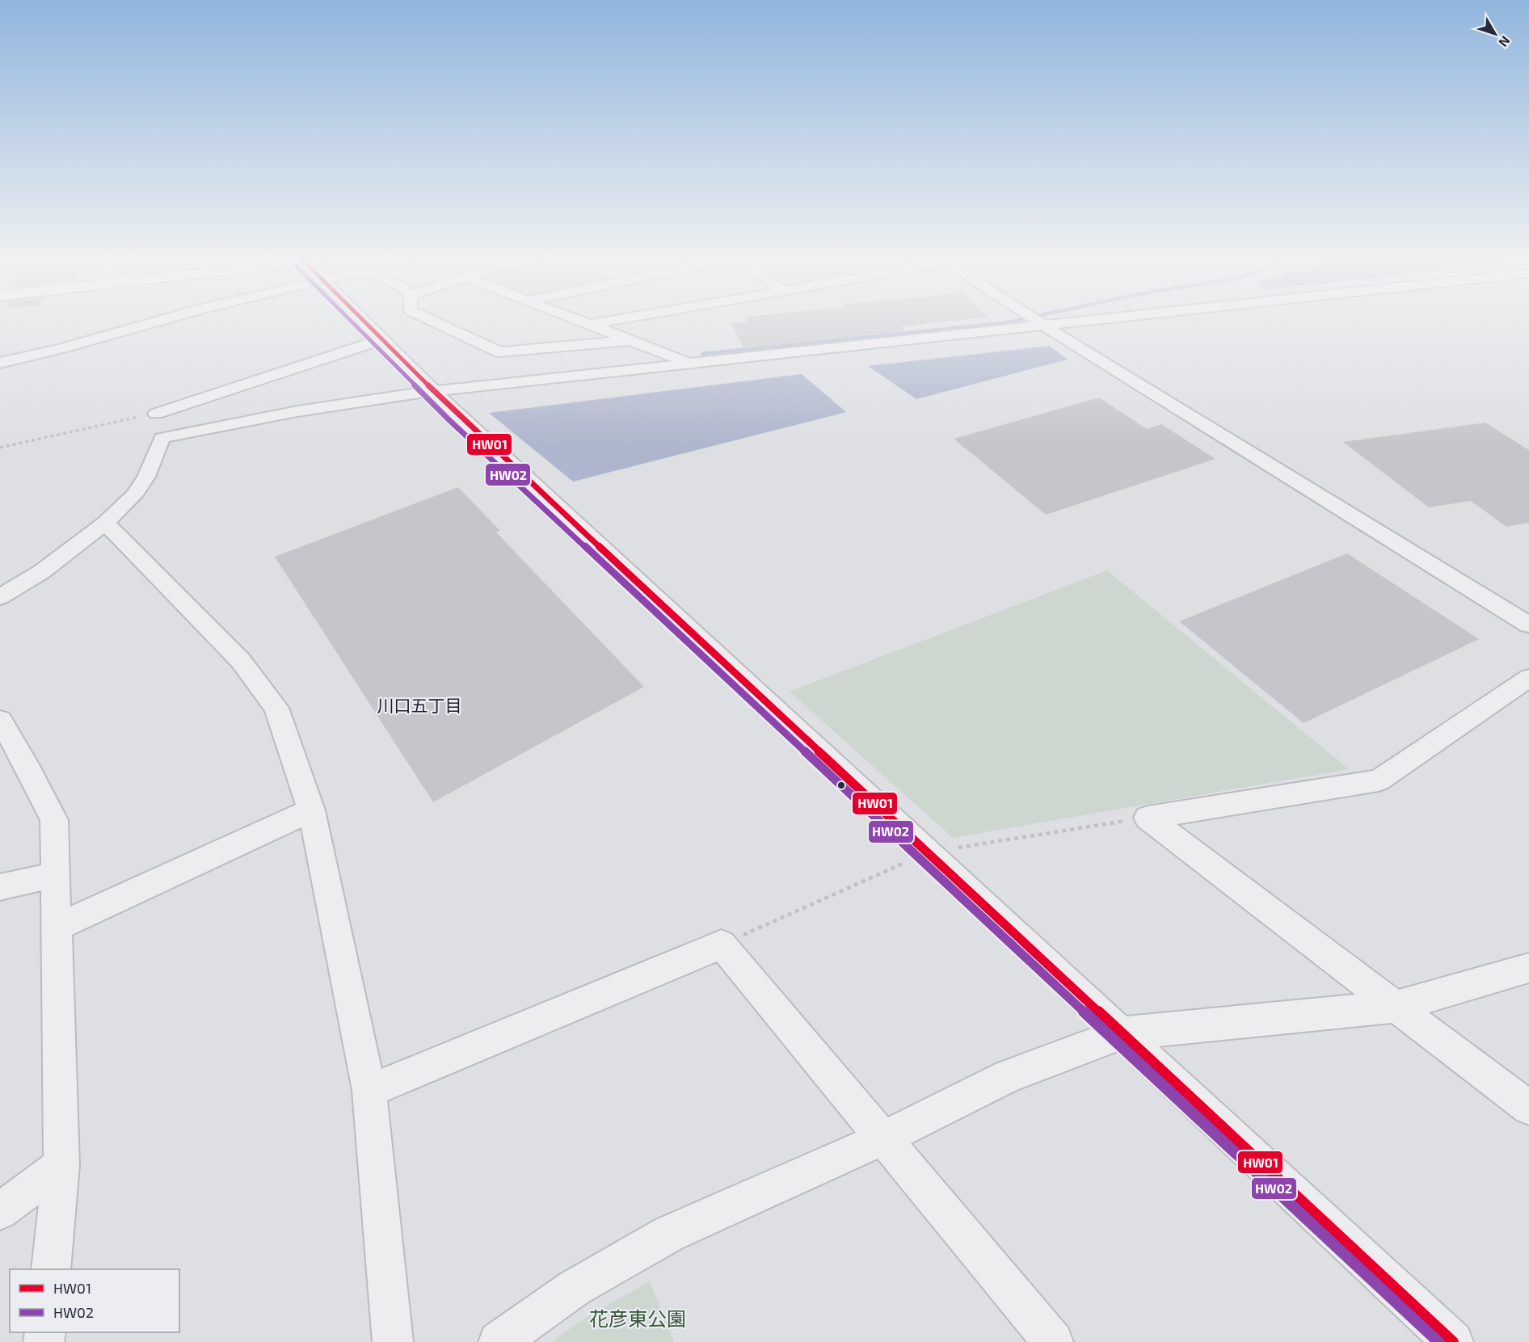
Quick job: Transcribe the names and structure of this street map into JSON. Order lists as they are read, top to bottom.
{
  "districts": ["川口五丁目"],
  "parks": ["花彦東公園"],
  "lines": ["transit line HW01", "transit line HW02"],
  "legend": ["HW01", "HW02"],
  "north": "bottom right"
}
